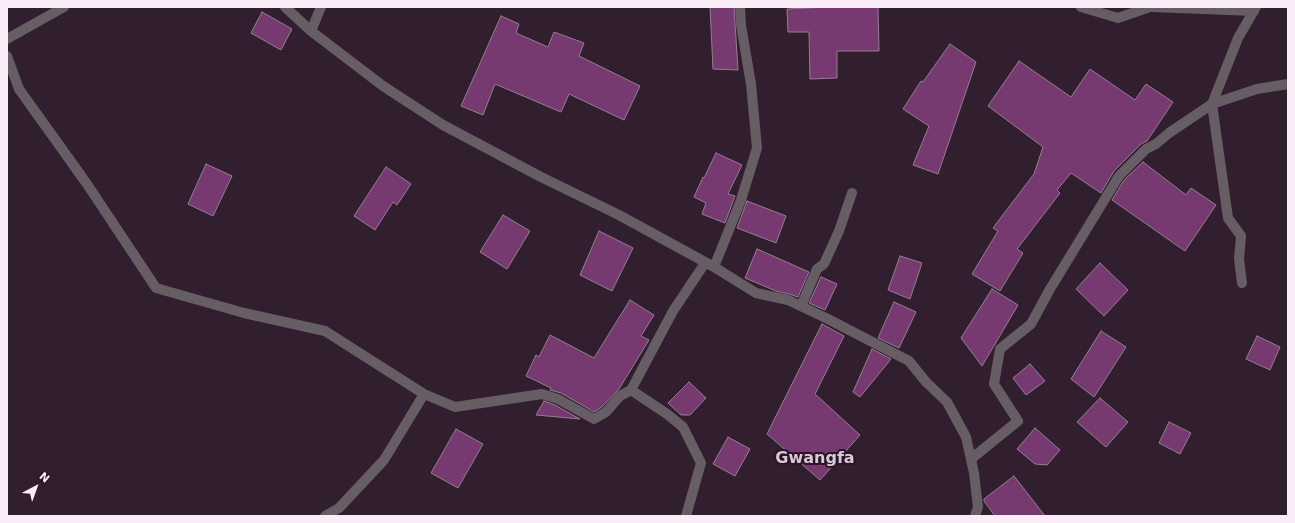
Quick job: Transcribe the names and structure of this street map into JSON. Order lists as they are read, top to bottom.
{
  "districts": ["Gwangfa"],
  "north": "top right"
}
